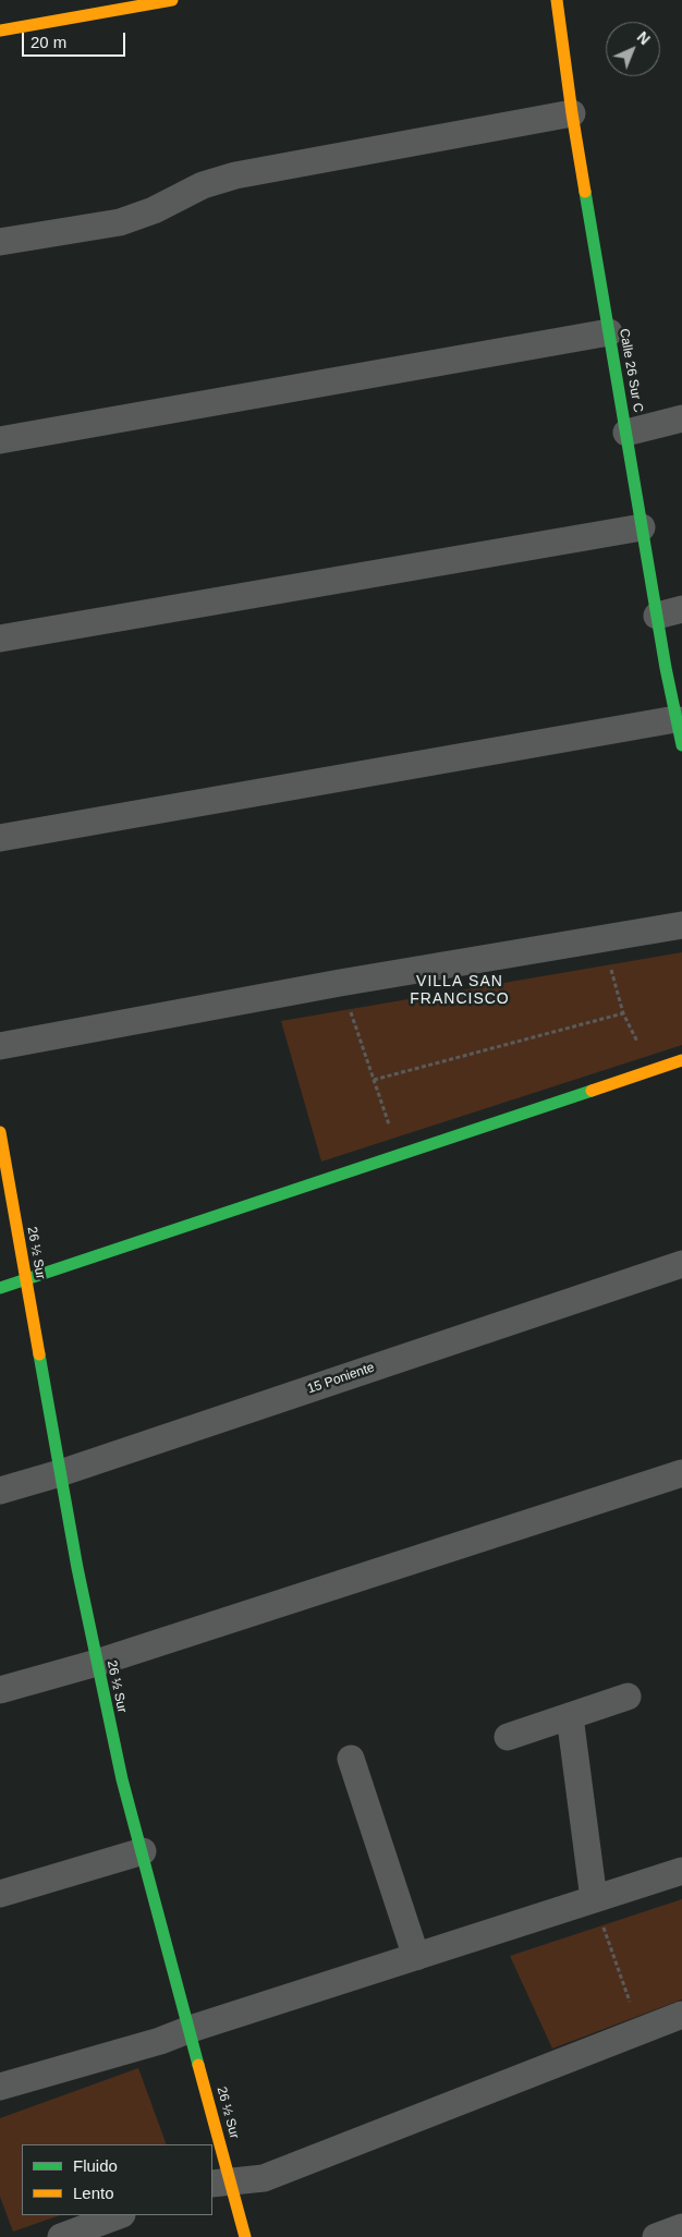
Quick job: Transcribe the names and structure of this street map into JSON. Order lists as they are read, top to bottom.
{
  "streets": {
    "street": ["Calle 26 Sur C", "26 ½ Sur", "15 Poniente"]
  },
  "crossings": [
    ["26 ½ Sur", "15 Poniente"]
  ],
  "districts": ["VILLA SAN FRANCISCO"],
  "legend": ["Fluido", "Lento"],
  "scale_bar": "20 m",
  "north": "top right"
}
